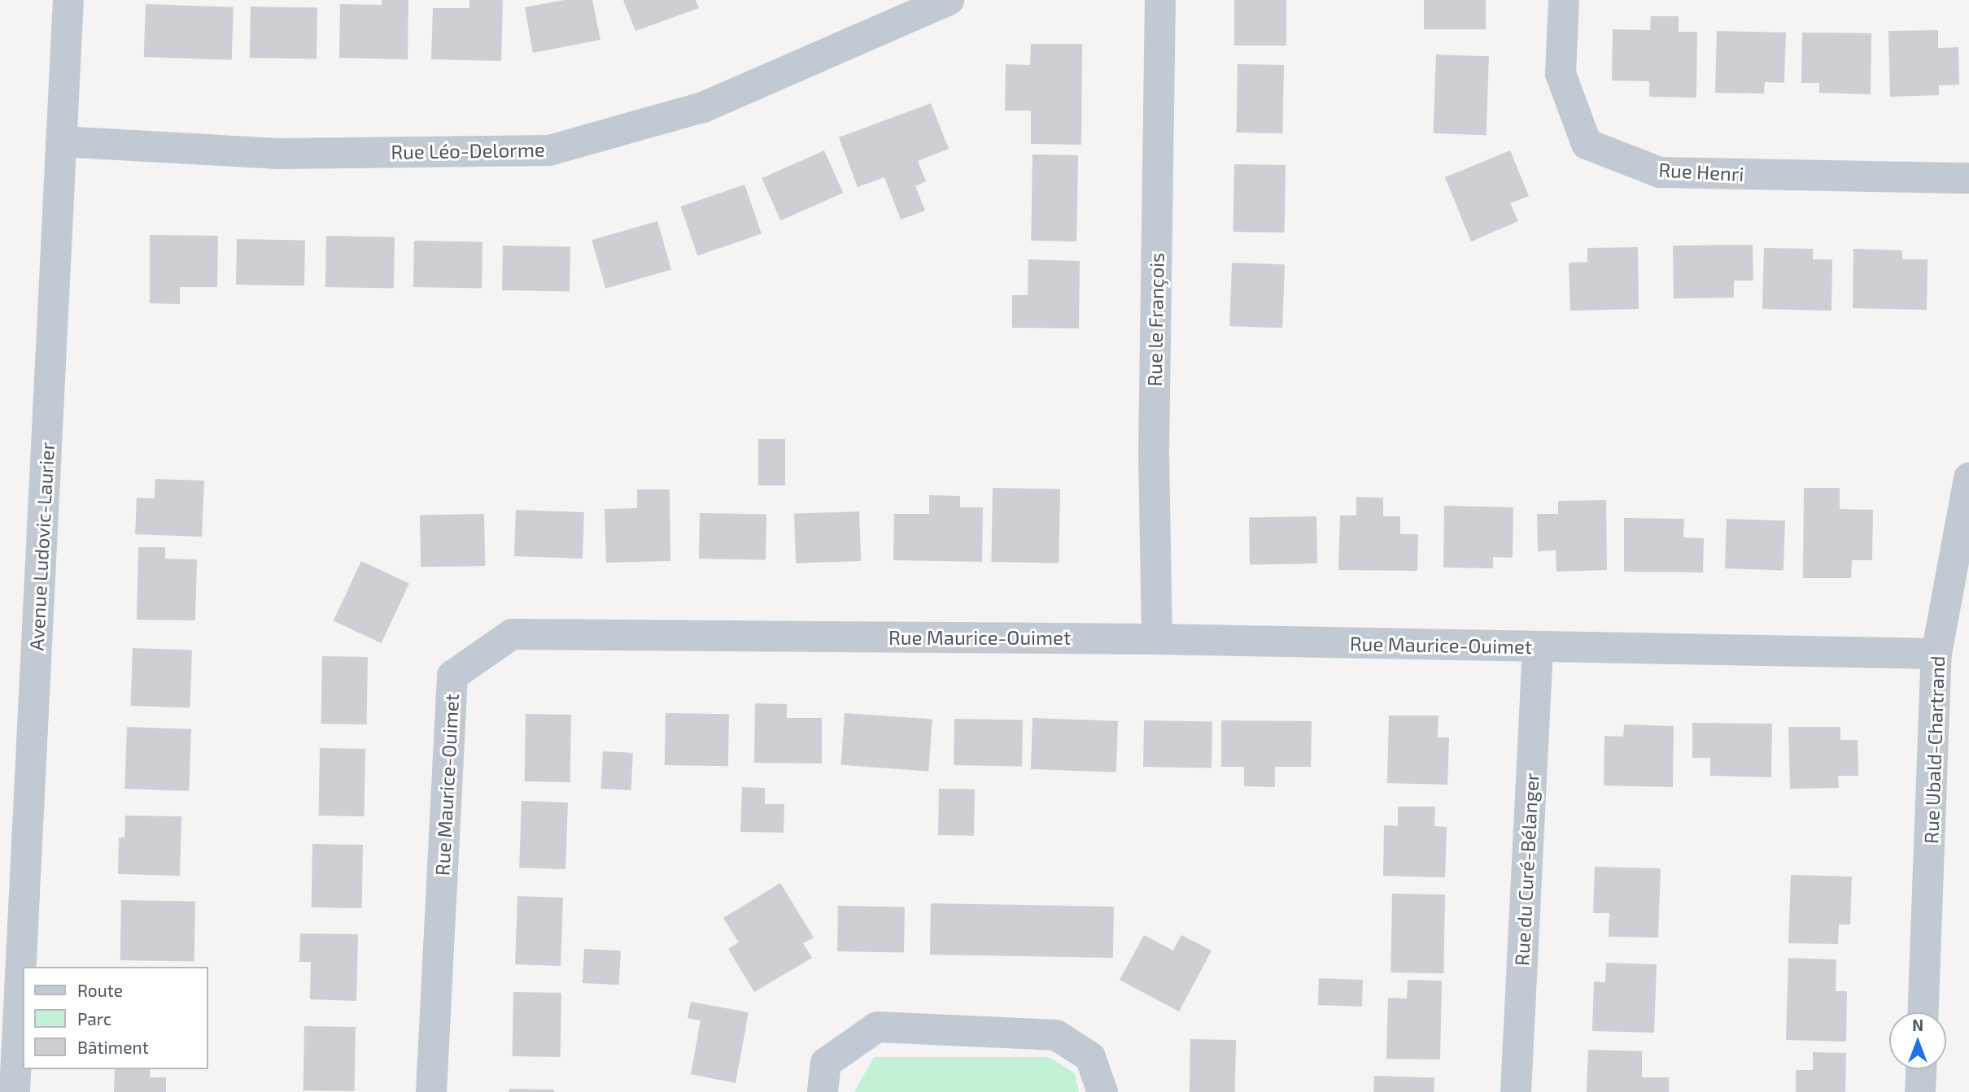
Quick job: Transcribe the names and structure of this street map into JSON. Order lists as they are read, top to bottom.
{
  "streets": {
    "street": [
      "Rue Léo-Delorme",
      "Rue Henri",
      "Rue le François",
      "Avenue Ludovic-Laurier",
      "Rue Maurice-Ouimet",
      "Rue Ubald-Chartrand",
      "Rue du Curé-Bélanger"
    ]
  },
  "crossings": [
    ["Rue Léo-Delorme", "Avenue Ludovic-Laurier"],
    ["Rue le François", "Rue Maurice-Ouimet"],
    ["Rue Maurice-Ouimet", "Rue Ubald-Chartrand"],
    ["Rue Maurice-Ouimet", "Rue du Curé-Bélanger"]
  ],
  "legend": ["Route", "Parc", "Bâtiment"],
  "north": "top"
}
